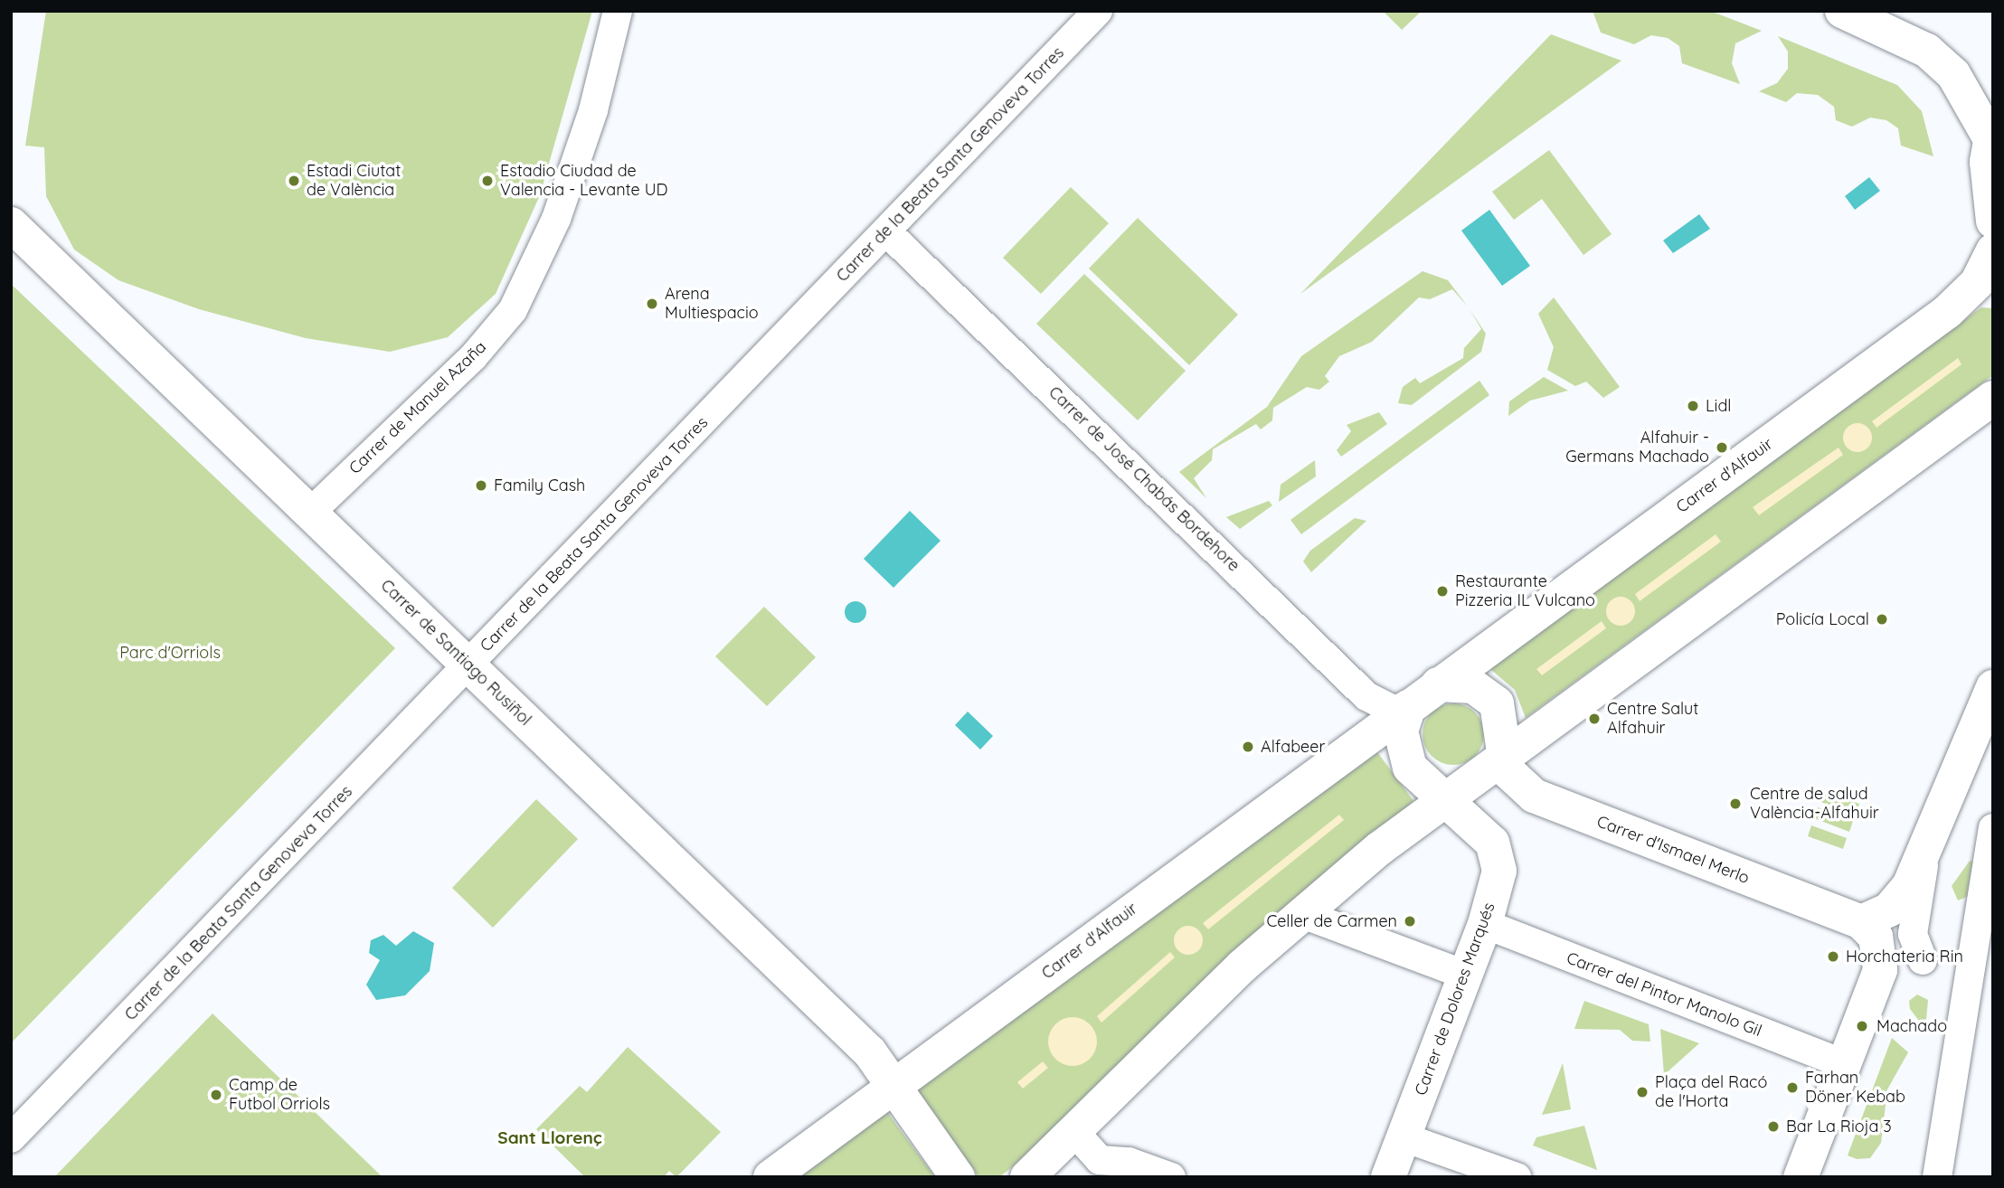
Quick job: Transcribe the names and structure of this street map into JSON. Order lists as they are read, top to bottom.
{
  "streets": {
    "main road": [
      "Carrer d'Alfauir",
      "Carrer de Santiago Rusiñol",
      "Carrer d'Ismael Merlo",
      "Carrer de Dolores Marqués"
    ],
    "street": [
      "Carrer de la Beata Santa Genoveva Torres",
      "Carrer de Manuel Azaña",
      "Carrer de José Chabás Bordehore",
      "Carrer del Pintor Manolo Gil"
    ]
  },
  "crossings": [
    ["Carrer de la Beata Santa Genoveva Torres", "Carrer de José Chabás Bordehore"],
    ["Carrer de la Beata Santa Genoveva Torres", "Carrer de Santiago Rusiñol"],
    ["Carrer de Manuel Azaña", "Carrer de Santiago Rusiñol"],
    ["Carrer d'Alfauir", "Carrer de José Chabás Bordehore"],
    ["Carrer d'Alfauir", "Carrer de Santiago Rusiñol"],
    ["Carrer d'Alfauir", "Carrer d'Ismael Merlo"],
    ["Carrer d'Alfauir", "Carrer de Dolores Marqués"],
    ["Carrer de José Chabás Bordehore", "Carrer d'Ismael Merlo"],
    ["Carrer de José Chabás Bordehore", "Carrer de Dolores Marqués"],
    ["Carrer d'Ismael Merlo", "Carrer de Dolores Marqués"],
    ["Carrer del Pintor Manolo Gil", "Carrer de Dolores Marqués"]
  ],
  "districts": ["Sant Llorenç"],
  "parks": ["Parc d'Orriols"],
  "places": [
    "Estadi Ciutat de València",
    "Estadio Ciudad de Valencia - Levante UD",
    "Arena Multiespacio",
    "Lidl",
    "Alfahuir - Germans Machado",
    "Family Cash",
    "Restaurante Pizzeria IL Vulcano",
    "Policía Local",
    "Centre Salut Alfahuir",
    "Alfabeer",
    "Centre de salud València-Alfahuir",
    "Celler de Carmen",
    "Horchateria Rin",
    "Machado",
    "Farhan Döner Kebab",
    "Plaça del Racó de l'Horta",
    "Camp de Futbol Orriols",
    "Bar La Rioja 3"
  ]
}
